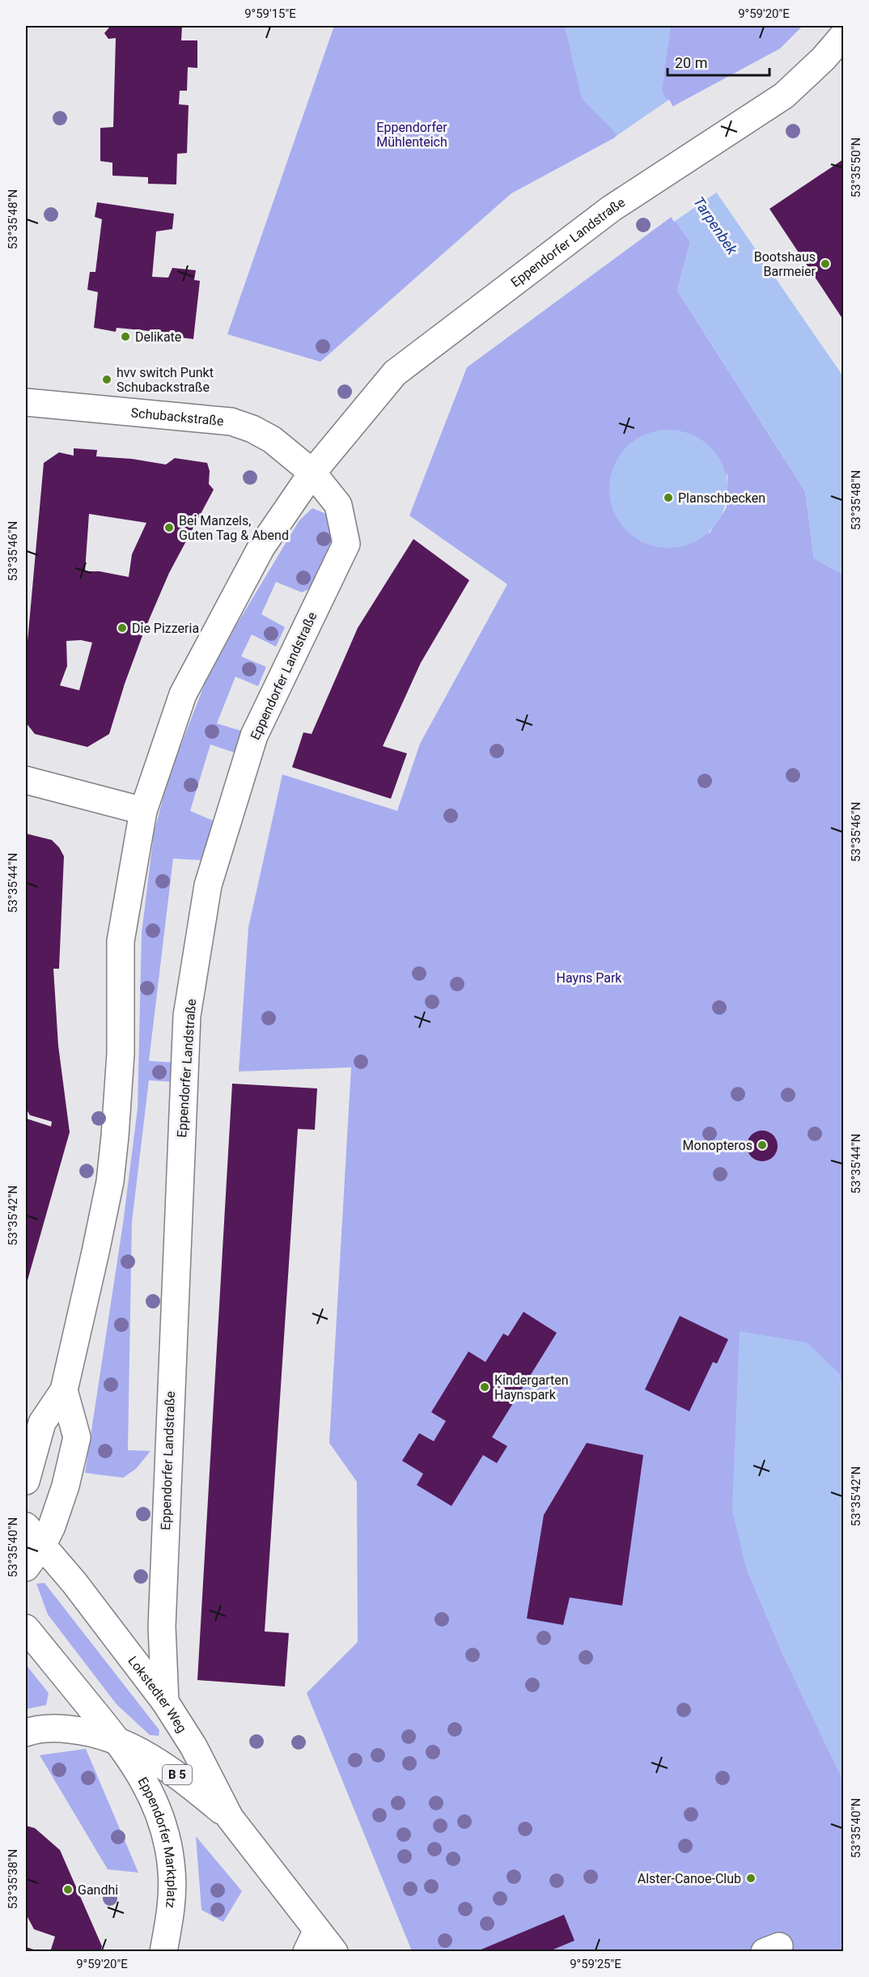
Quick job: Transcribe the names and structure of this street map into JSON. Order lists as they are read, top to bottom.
{
  "streets": {
    "street": [
      "Eppendorfer Landstraße",
      "Schubackstraße",
      "Lokstedter Weg",
      "B 5",
      "Eppendorfer Marktplatz"
    ]
  },
  "crossings": [
    ["Eppendorfer Landstraße", "Schubackstraße"],
    ["Eppendorfer Landstraße", "Lokstedter Weg"],
    ["Lokstedter Weg", "B 5"],
    ["B 5", "Eppendorfer Marktplatz"]
  ],
  "water": ["Tarpenbek"],
  "parks": ["Eppendorfer Mühlenteich", "Hayns Park"],
  "places": [
    "Bootshaus Barmeier",
    "Delikate",
    "hvv switch Punkt Schubackstraße",
    "Planschbecken",
    "Bei Manzels, Guten Tag & Abend",
    "Die Pizzeria",
    "Monopteros",
    "Kindergarten Haynspark",
    "Alster-Canoe-Club",
    "Gandhi"
  ],
  "scale_bar": "20 m",
  "coordinates": [
    "9°59'15\"E",
    "9°59'20\"E",
    "53°35'50\"N",
    "53°35'48\"N",
    "53°35'46\"N",
    "53°35'44\"N",
    "53°35'42\"N",
    "53°35'40\"N",
    "53°35'38\"N",
    "9°59'25\"E"
  ]
}
